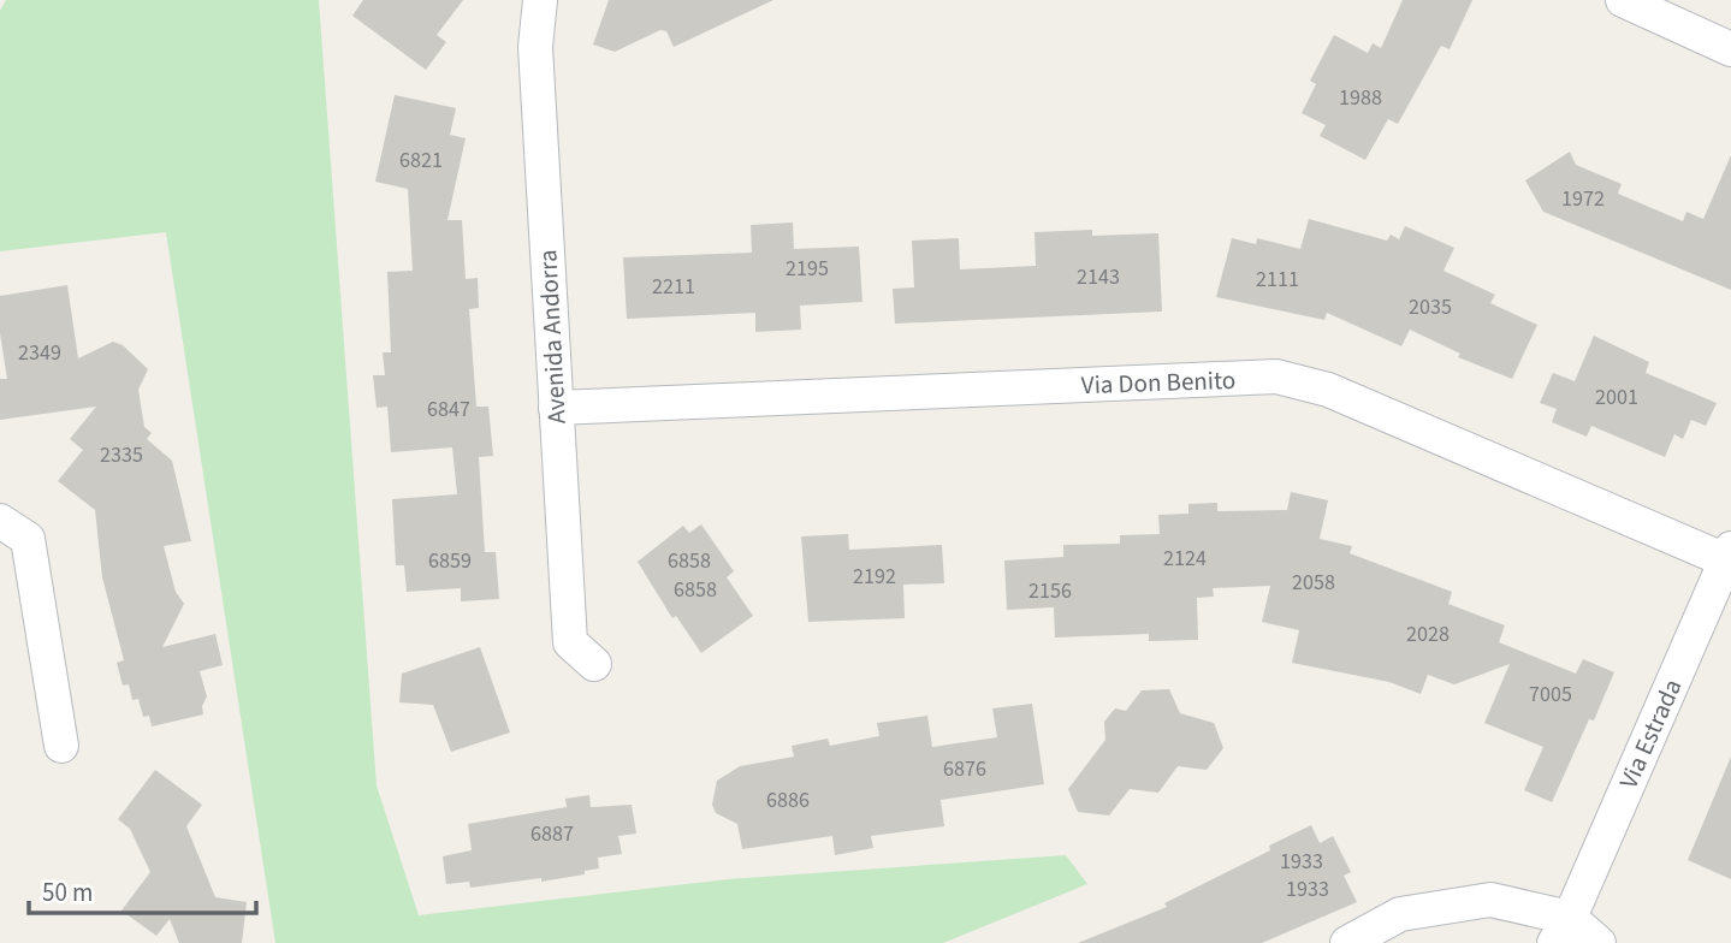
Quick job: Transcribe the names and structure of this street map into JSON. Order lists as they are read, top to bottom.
{
  "streets": {
    "street": ["Avenida Andorra", "Via Don Benito", "Via Estrada"]
  },
  "crossings": [
    ["Avenida Andorra", "Via Don Benito"],
    ["Via Don Benito", "Via Estrada"]
  ],
  "house_numbers": [
    "1988",
    "6821",
    "1972",
    "2195",
    "2143",
    "2111",
    "2211",
    "2035",
    "2349",
    "2001",
    "6847",
    "2335",
    "2124",
    "6859",
    "6858",
    "2192",
    "2058",
    "6858",
    "2156",
    "2028",
    "7005",
    "6876",
    "6886",
    "6887",
    "1933",
    "1933"
  ],
  "scale_bar": "50 m"
}
